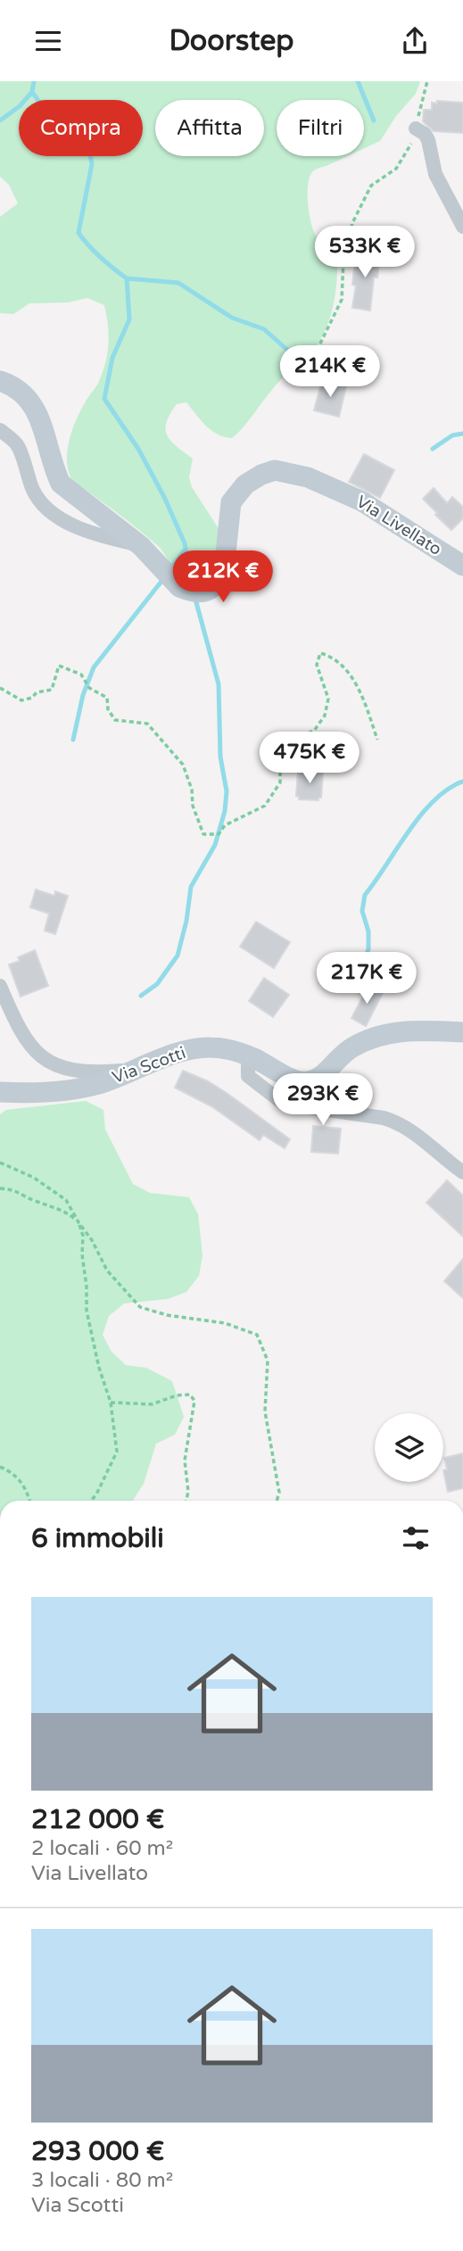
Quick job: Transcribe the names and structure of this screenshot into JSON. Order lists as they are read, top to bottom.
{
  "streets": {
    "main road": ["Via Livellato", "Via Scotti"]
  },
  "page": {
    "header": "Doorstep",
    "chip": ["Compra", "Affitta", "Filtri"],
    "price": [
      "533K €",
      "214K €",
      "212K €",
      "475K €",
      "217K €",
      "293K €"
    ],
    "heading": "6 immobili",
    "list": [
      {
        "name": "212 000 €",
        "note": "2 locali · 60 m² · Via Livellato"
      },
      {
        "name": "293 000 €",
        "note": "3 locali · 80 m² · Via Scotti"
      }
    ]
  }
}
